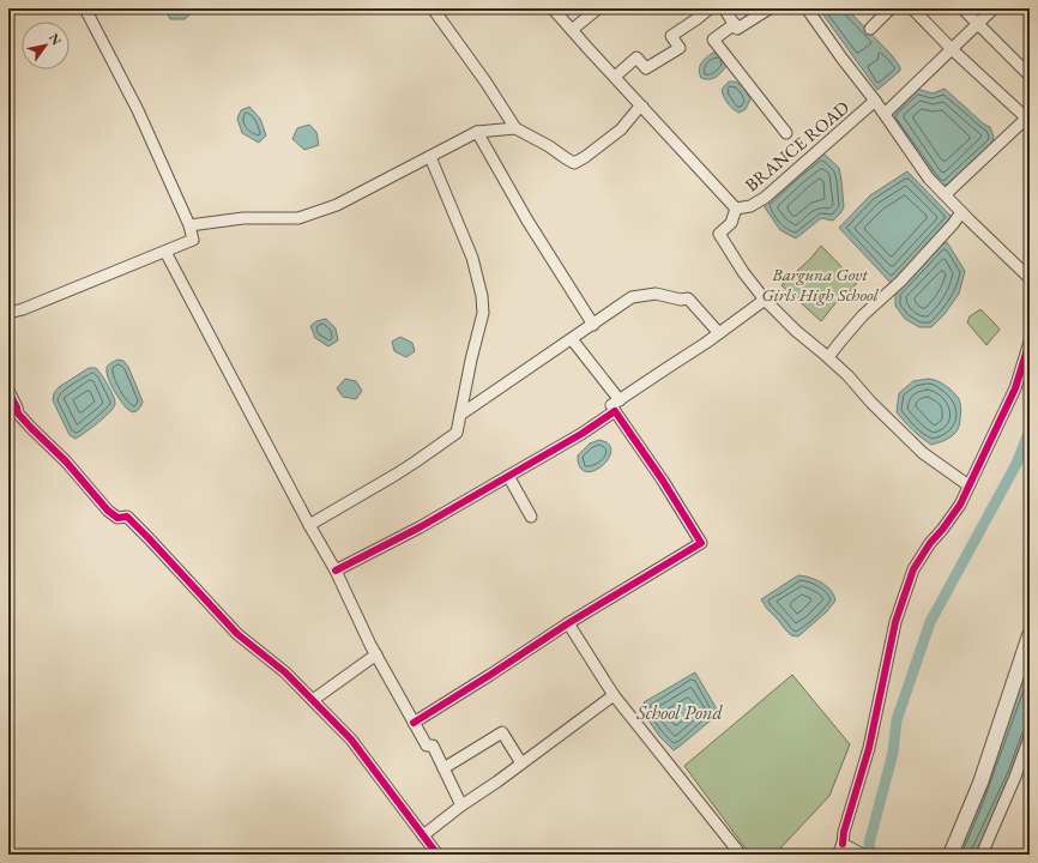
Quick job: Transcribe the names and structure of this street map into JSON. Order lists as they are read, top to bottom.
{
  "streets": {
    "street": ["BRANCE ROAD"]
  },
  "water": ["School Pond"],
  "parks": ["Barguna Govt Girls High School"],
  "north": "top right"
}
